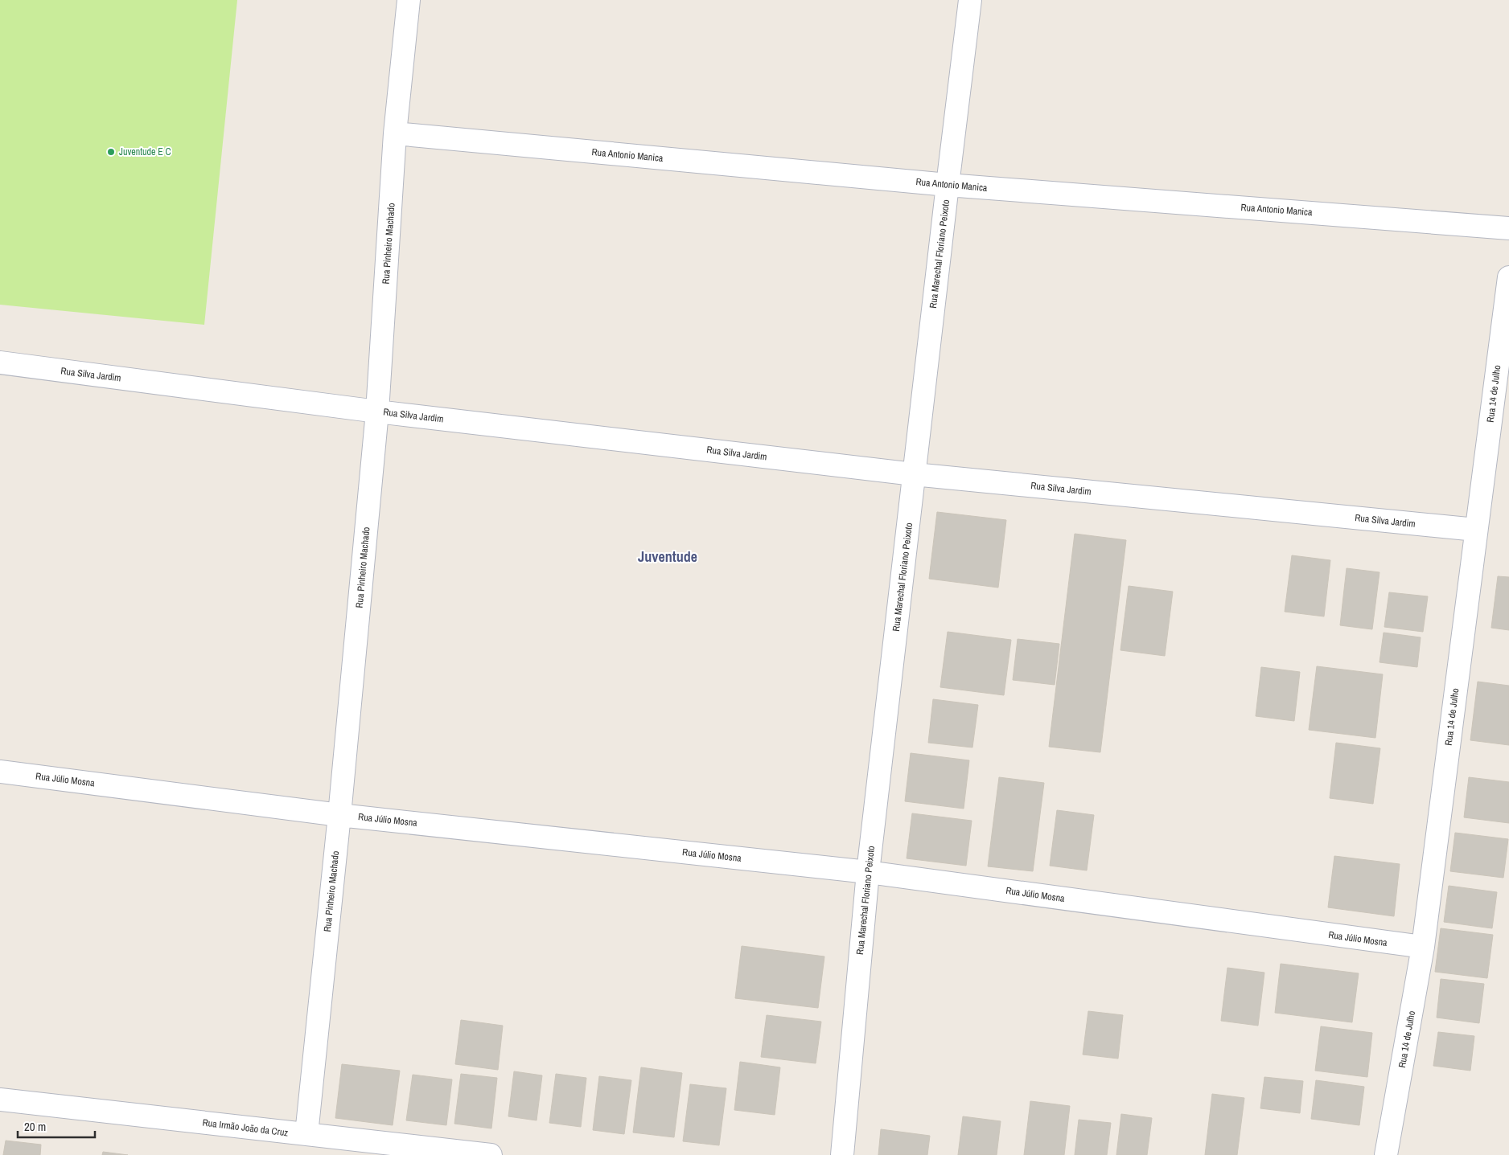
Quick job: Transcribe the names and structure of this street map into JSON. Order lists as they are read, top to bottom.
{
  "streets": {
    "street": [
      "Rua Antonio Manica",
      "Rua Pinheiro Machado",
      "Rua Marechal Floriano Peixoto",
      "Rua Silva Jardim",
      "Rua 14 de Julho",
      "Rua Júlio Mosna",
      "Rua Irmão João da Cruz"
    ]
  },
  "crossings": [
    ["Rua Antonio Manica", "Rua Pinheiro Machado"],
    ["Rua Antonio Manica", "Rua Marechal Floriano Peixoto"],
    ["Rua Pinheiro Machado", "Rua Silva Jardim"],
    ["Rua Pinheiro Machado", "Rua Júlio Mosna"],
    ["Rua Pinheiro Machado", "Rua Irmão João da Cruz"],
    ["Rua Marechal Floriano Peixoto", "Rua Silva Jardim"],
    ["Rua Marechal Floriano Peixoto", "Rua Júlio Mosna"],
    ["Rua Silva Jardim", "Rua 14 de Julho"],
    ["Rua 14 de Julho", "Rua Júlio Mosna"]
  ],
  "districts": ["Juventude"],
  "places": ["Juventude E C"],
  "scale_bar": "20 m"
}
